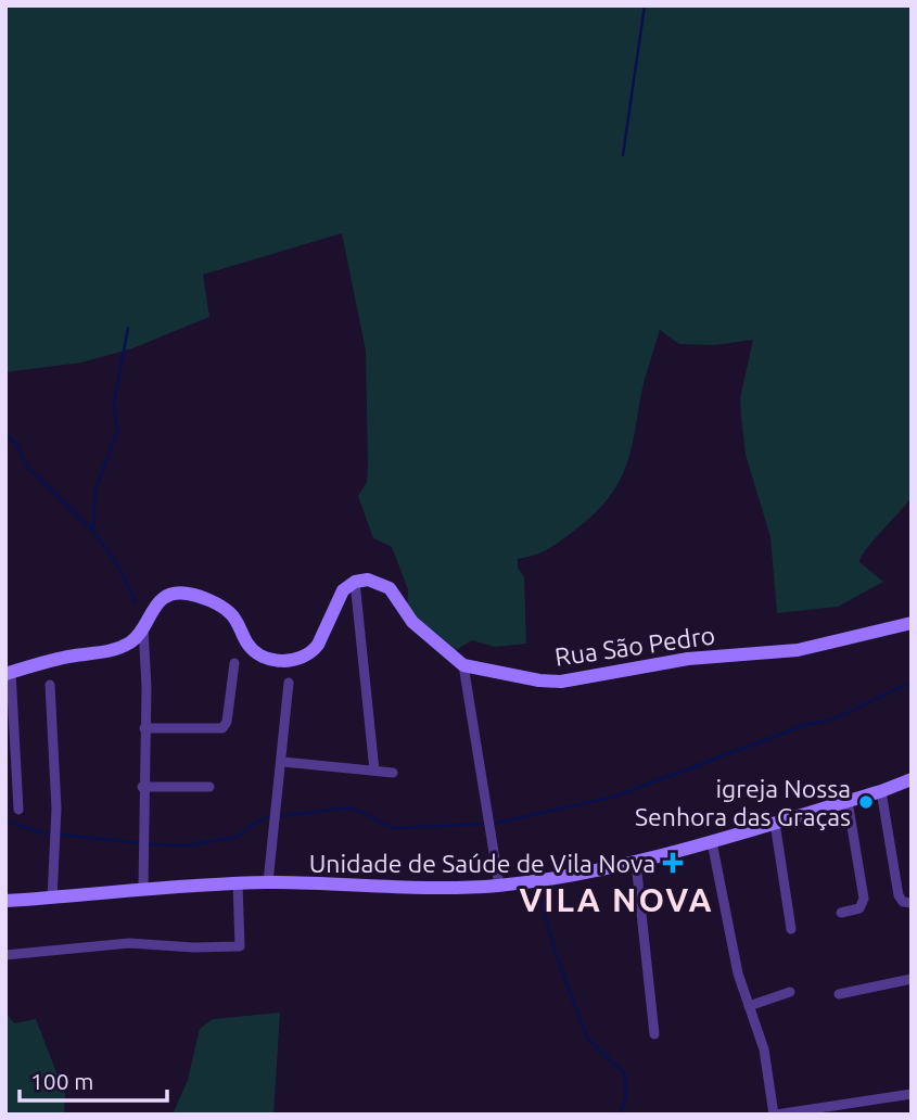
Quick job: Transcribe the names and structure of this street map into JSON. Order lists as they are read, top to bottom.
{
  "streets": {
    "street": ["Rua São Pedro"]
  },
  "districts": ["VILA NOVA"],
  "places": {
    "other": ["igreja Nossa Senhora das Graças"],
    "health": ["Unidade de Saúde de Vila Nova"]
  },
  "scale_bar": "100 m"
}
